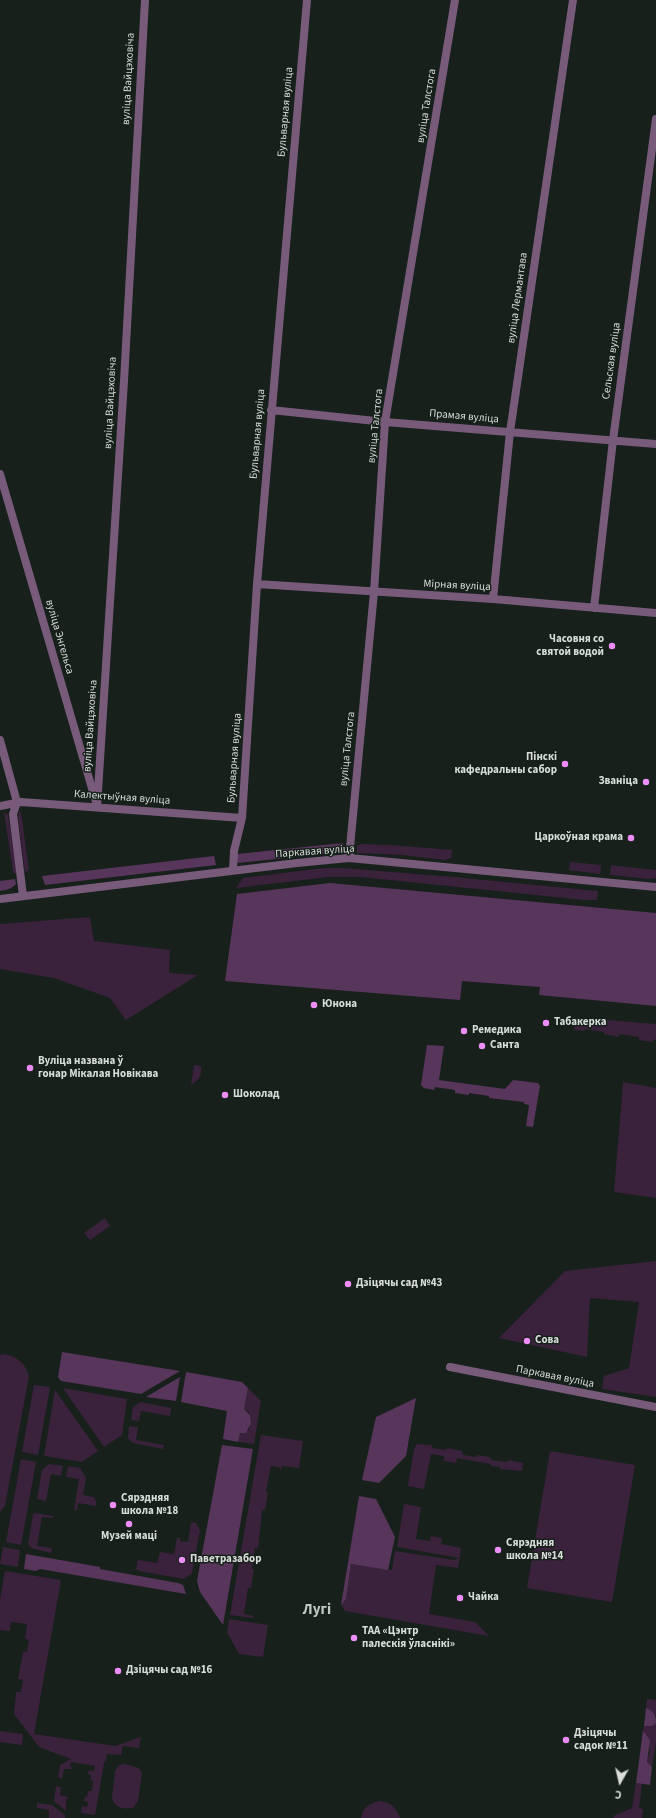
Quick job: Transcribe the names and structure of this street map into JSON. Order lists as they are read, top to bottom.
{
  "streets": {
    "street": [
      "вуліца Вайцэховіча",
      "вуліца Талстога",
      "Бульварная вуліца",
      "вуліца Лермантава",
      "Сельская вуліца",
      "Прамая вуліца",
      "Мірная вуліца",
      "вуліца Энгельса",
      "Калектыўная вуліца",
      "Паркавая вуліца"
    ]
  },
  "crossings": [
    ["вуліца Вайцэховіча", "вуліца Энгельса"],
    ["вуліца Вайцэховіча", "Калектыўная вуліца"],
    ["вуліца Талстога", "Прамая вуліца"],
    ["вуліца Талстога", "Мірная вуліца"],
    ["вуліца Талстога", "Паркавая вуліца"],
    ["Бульварная вуліца", "Прамая вуліца"],
    ["Бульварная вуліца", "Мірная вуліца"],
    ["Бульварная вуліца", "Калектыўная вуліца"],
    ["Бульварная вуліца", "Паркавая вуліца"],
    ["вуліца Лермантава", "Прамая вуліца"],
    ["вуліца Лермантава", "Мірная вуліца"],
    ["Сельская вуліца", "Прамая вуліца"],
    ["Сельская вуліца", "Мірная вуліца"],
    ["вуліца Энгельса", "Калектыўная вуліца"]
  ],
  "districts": ["Лугі"],
  "places": [
    "Часовня со святой водой",
    "Пінскі кафедральны сабор",
    "Званіца",
    "Царкоўная крама",
    "Юнона",
    "Табакерка",
    "Ремедика",
    "Санта",
    "Вуліца названа ў гонар Мікалая Новікава",
    "Шоколад",
    "Дзіцячы сад №43",
    "Сова",
    "Сярэдняя школа №18",
    "Музей маці",
    "Сярэдняя школа №14",
    "Паветразабор",
    "Чайка",
    "ТАА «Цэнтр палескія ўласнікі»",
    "Дзіцячы сад №16",
    "Дзіцячы садок №11"
  ],
  "north": "bottom"
}
